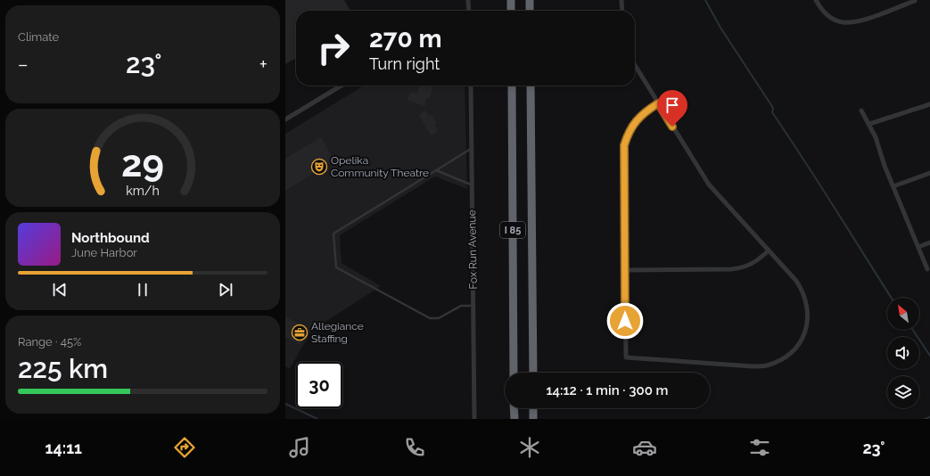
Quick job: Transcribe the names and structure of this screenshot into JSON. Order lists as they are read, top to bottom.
{
  "streets": {
    "highway": ["I 85"],
    "street": ["Fox Run Avenue"]
  },
  "places": {
    "theatre": ["Opelika Community Theatre"],
    "office": ["Allegiance Staffing"]
  },
  "north": "top left",
  "page": {
    "tile": [
      "Climate",
      ["Range · 45%", "225 km"]
    ],
    "turn": ["270 m", "Turn right"],
    "heat": ["−", "23°", "+"],
    "song": ["Northbound", "June Harbor"],
    "limit": "30",
    "trip": "14:12 · 1 min · 300 m",
    "tabs": ["14:11", "23°"],
    "gauge": ["29", "km/h"]
  }
}
